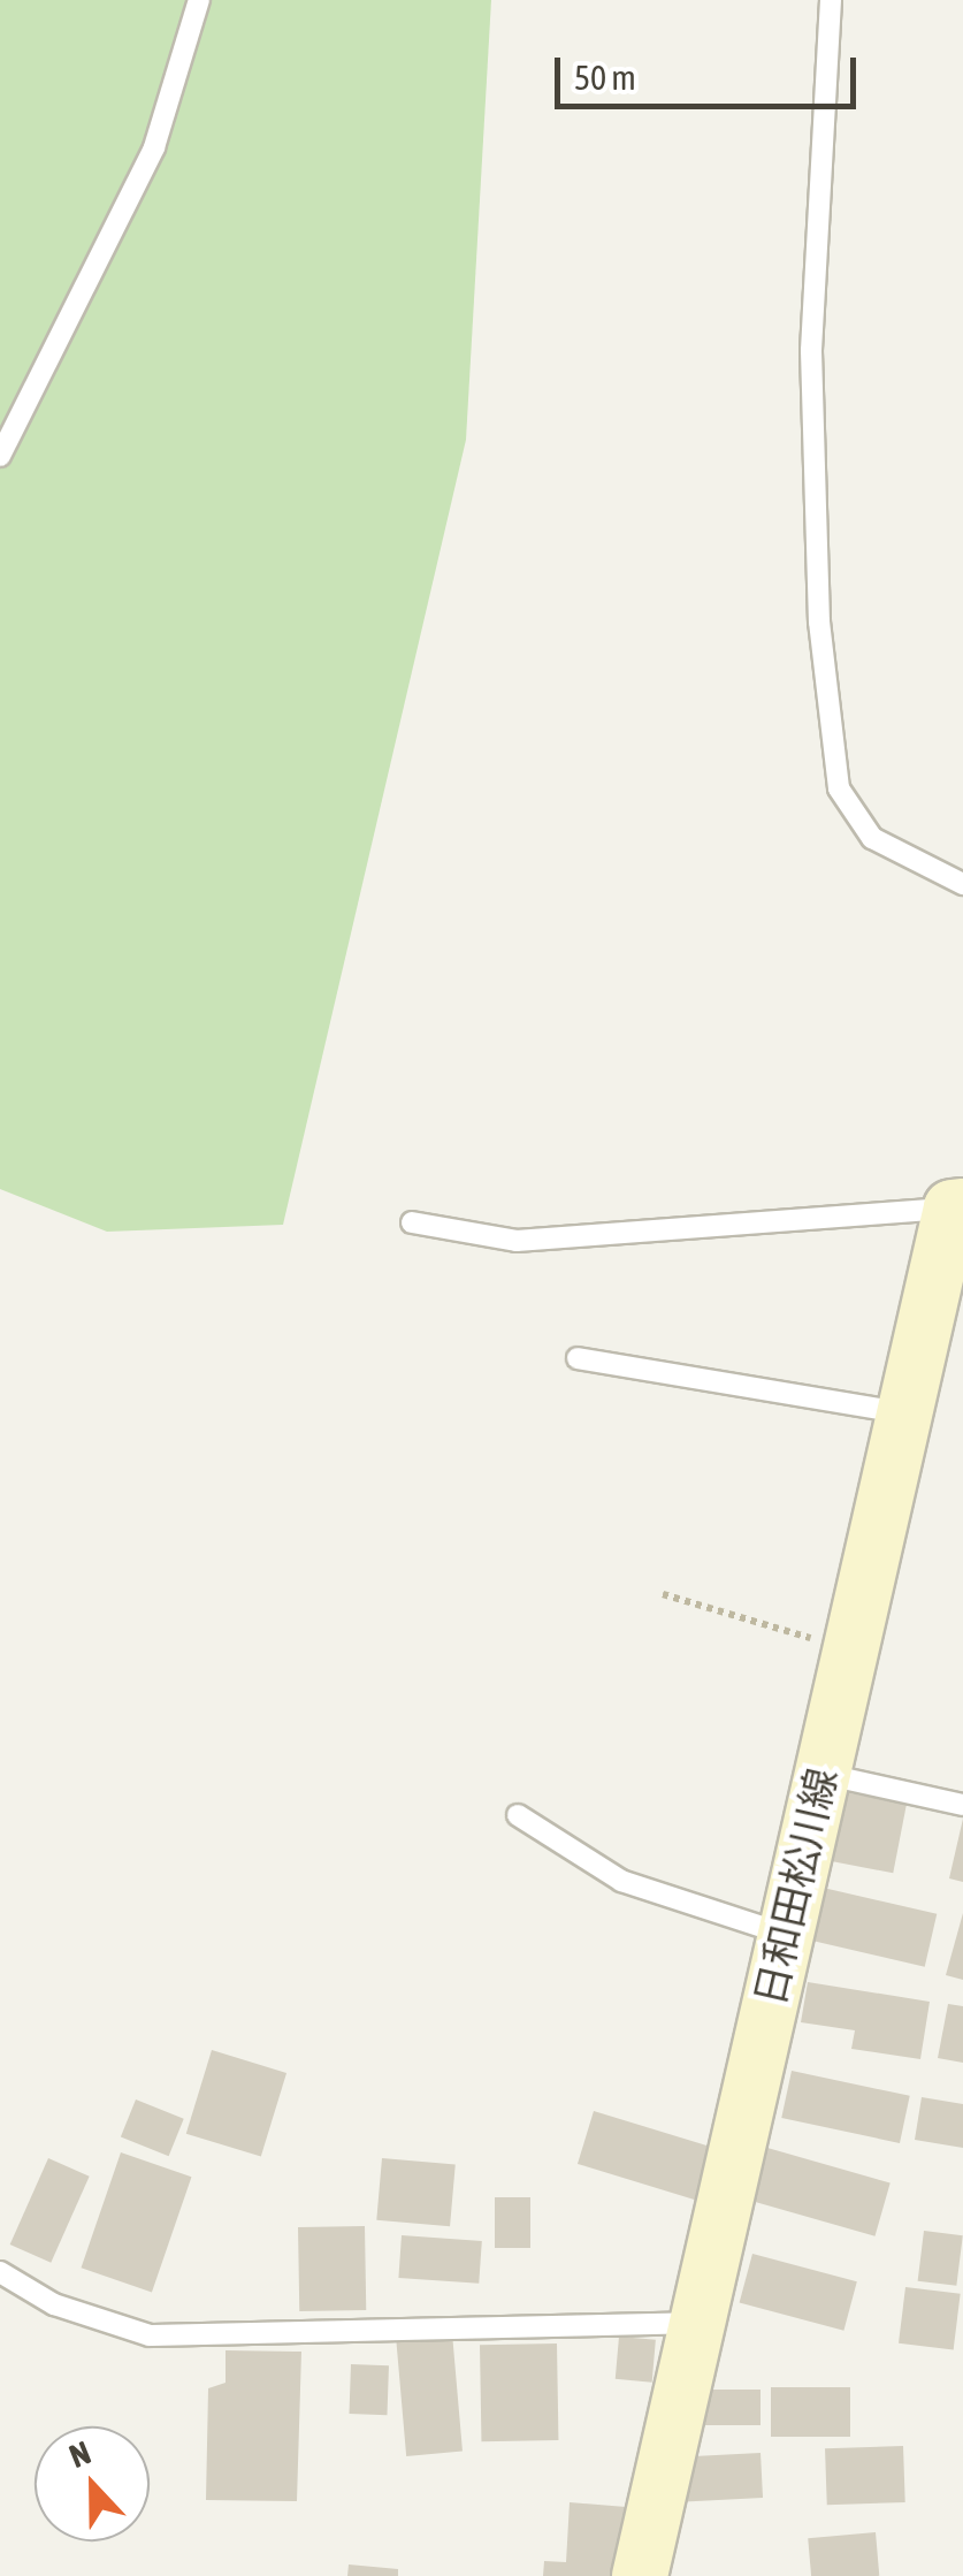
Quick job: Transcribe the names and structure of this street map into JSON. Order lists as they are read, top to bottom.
{
  "streets": {
    "main road": ["日和田松川線"]
  },
  "scale_bar": "50 m",
  "north": "top"
}
